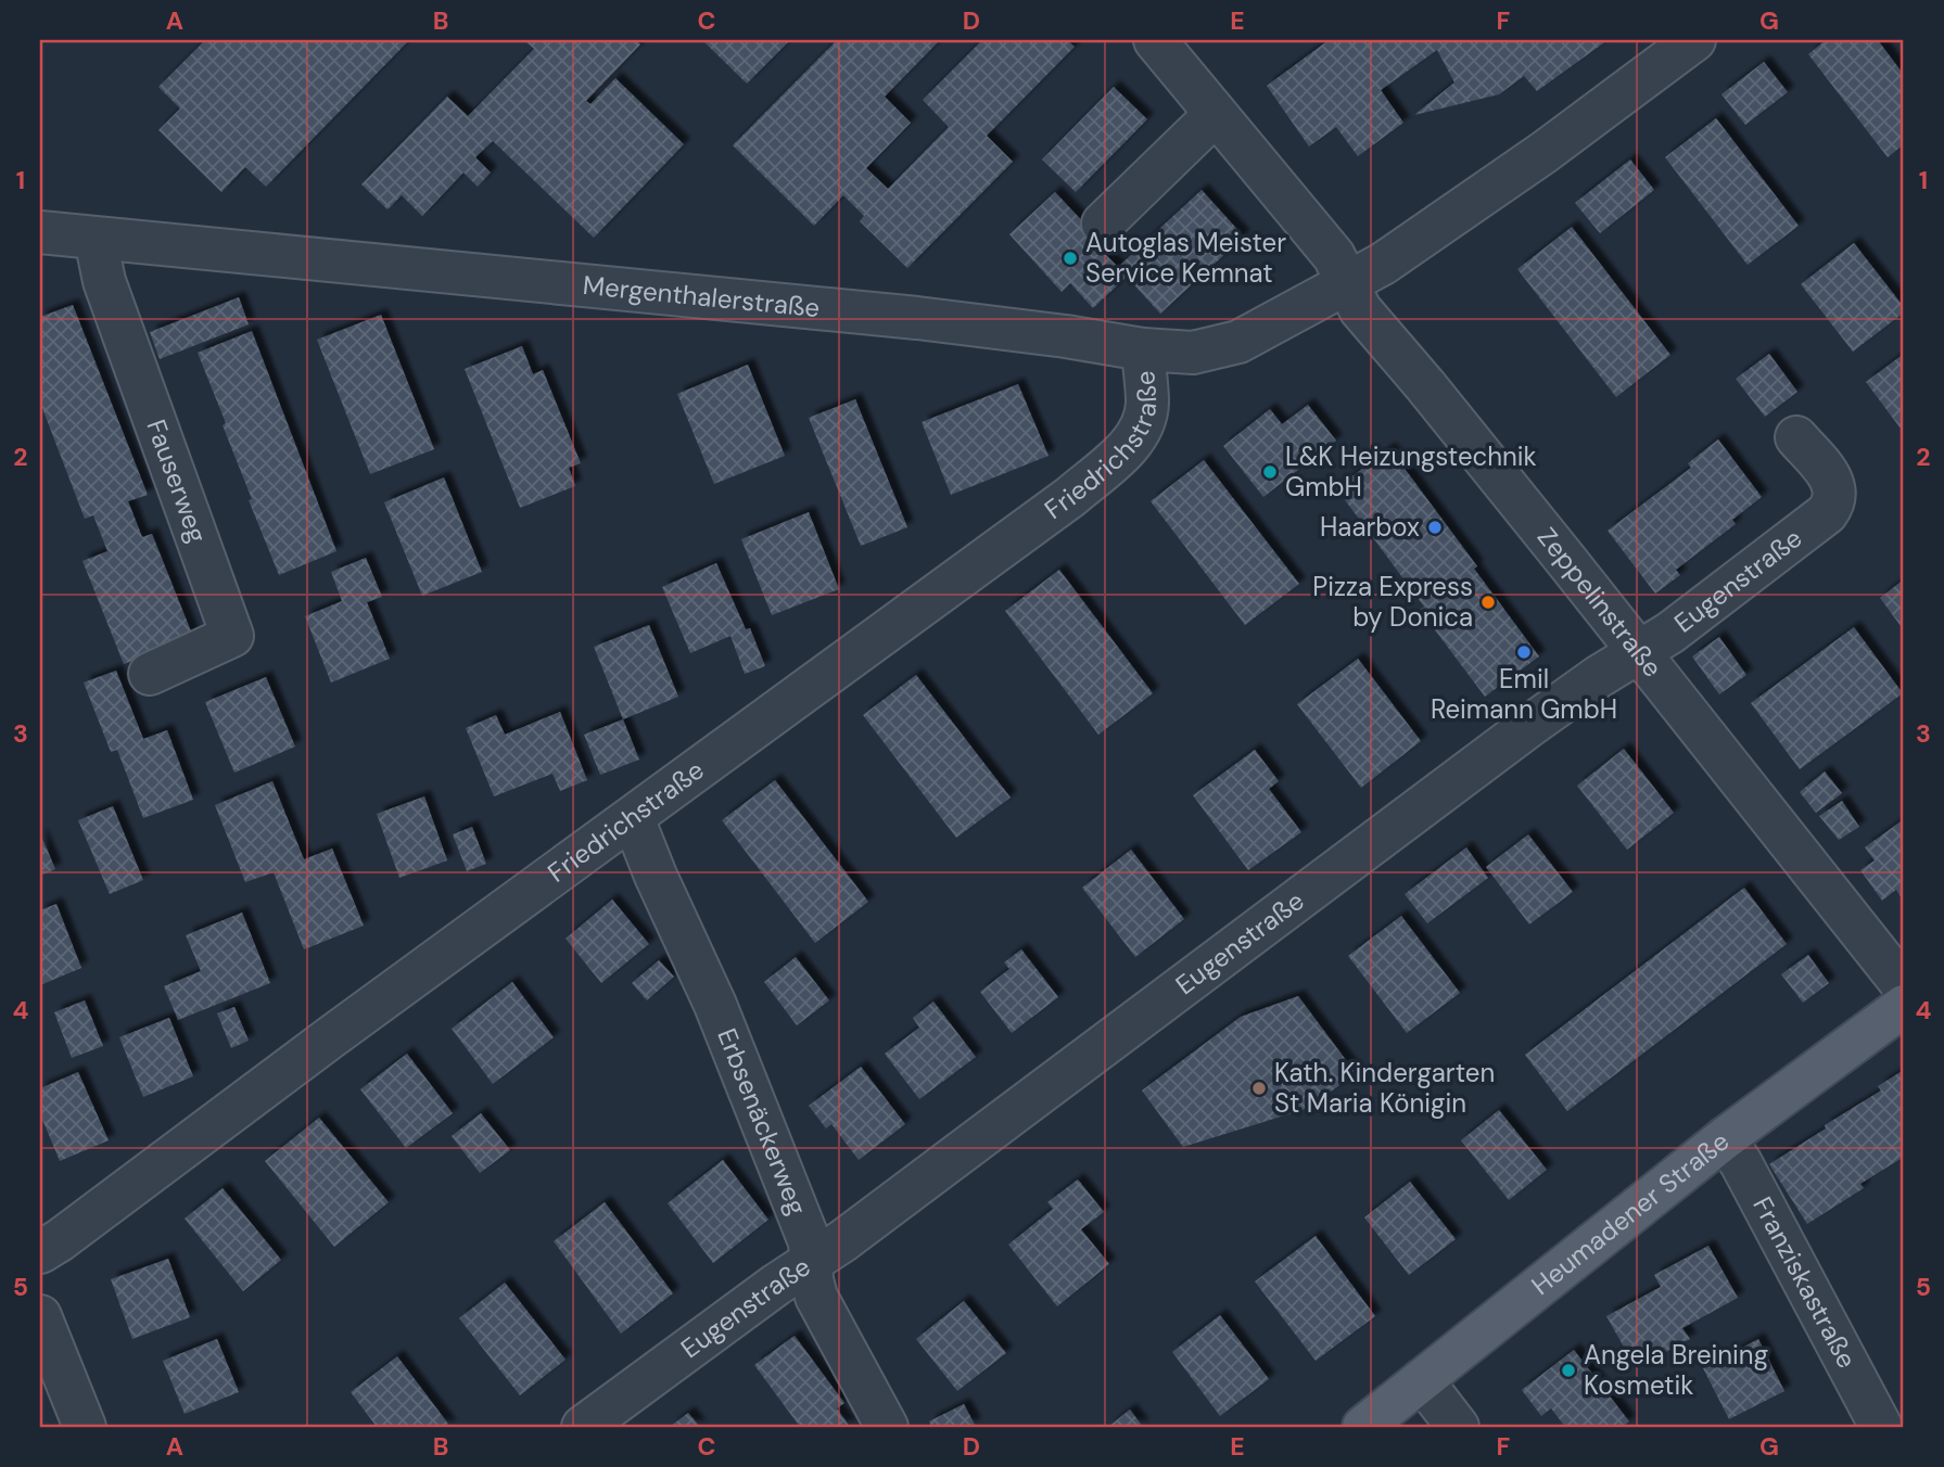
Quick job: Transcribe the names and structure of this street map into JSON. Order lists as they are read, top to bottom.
{
  "streets": {
    "main road": ["Heumadener Straße"],
    "street": [
      "Mergenthalerstraße",
      "Friedrichstraße",
      "Fauserweg",
      "Eugenstraße",
      "Zeppelinstraße",
      "Erbsenäckerweg",
      "Franziskastraße"
    ]
  },
  "crossings": [
    ["Mergenthalerstraße", "Friedrichstraße"],
    ["Mergenthalerstraße", "Fauserweg"],
    ["Mergenthalerstraße", "Zeppelinstraße"],
    ["Friedrichstraße", "Erbsenäckerweg"],
    ["Eugenstraße", "Zeppelinstraße"],
    ["Eugenstraße", "Erbsenäckerweg"],
    ["Heumadener Straße", "Franziskastraße"]
  ],
  "places": [
    "Autoglas Meister Service Kemnat",
    "L&K Heizungstechnik GmbH",
    "Haarbox",
    "Pizza Express by Donica",
    "Emil Reimann GmbH",
    "Kath. Kindergarten St Maria Königin",
    "Angela Breining Kosmetik"
  ],
  "grid": {
    "columns": [
      "A",
      "B",
      "C",
      "D",
      "E",
      "F",
      "G"
    ],
    "rows": [
      "1",
      "2",
      "3",
      "4",
      "5"
    ]
  }
}
